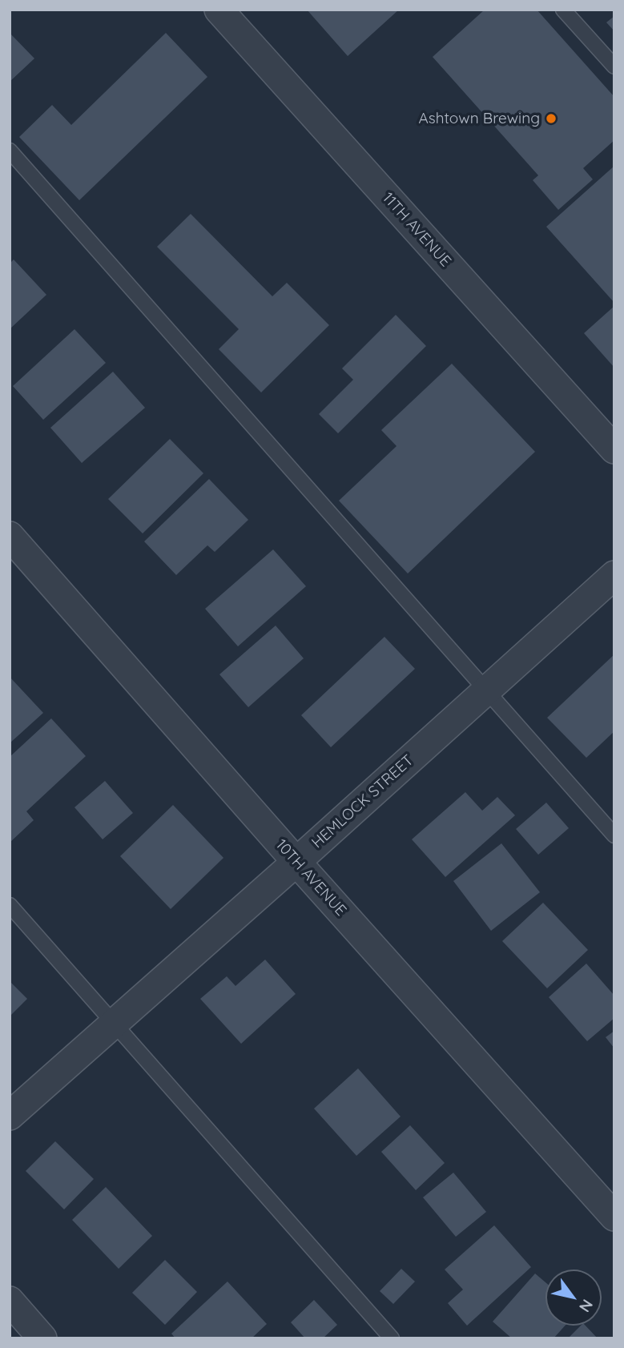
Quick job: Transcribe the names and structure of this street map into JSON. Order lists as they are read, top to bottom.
{
  "streets": {
    "street": ["11TH AVENUE", "HEMLOCK STREET", "10TH AVENUE"]
  },
  "crossings": [
    ["HEMLOCK STREET", "10TH AVENUE"]
  ],
  "places": ["Ashtown Brewing"],
  "north": "bottom right"
}
